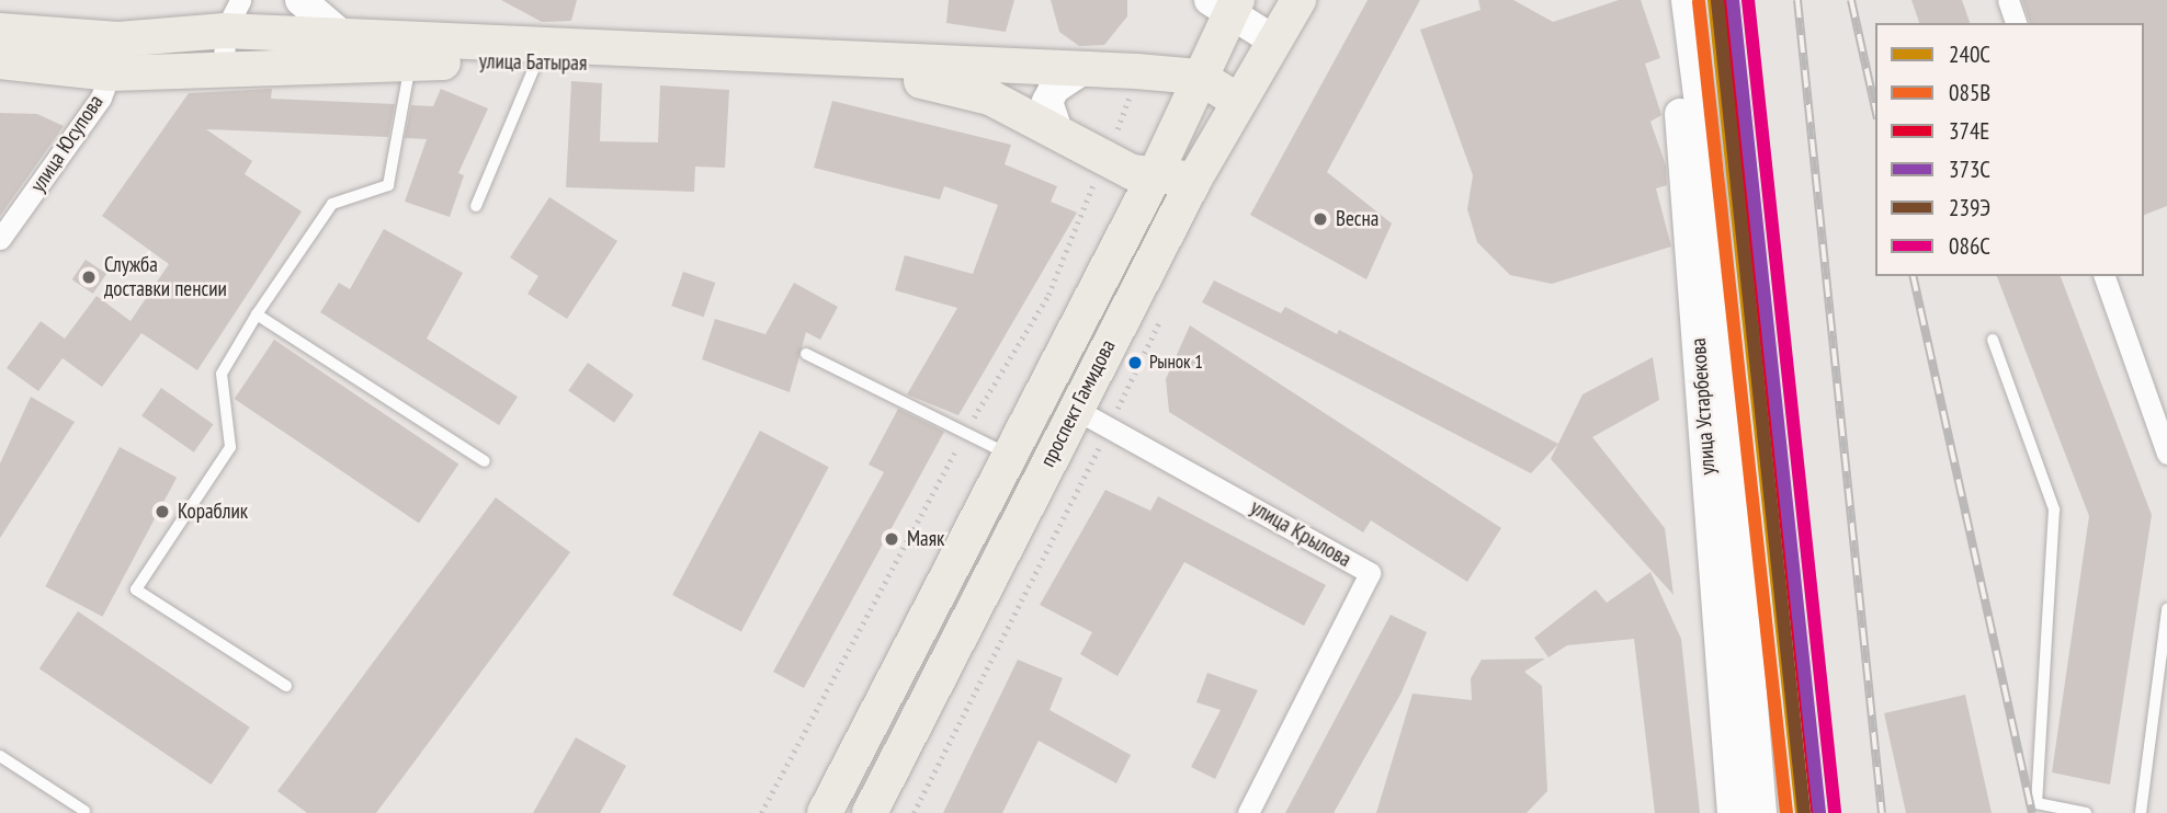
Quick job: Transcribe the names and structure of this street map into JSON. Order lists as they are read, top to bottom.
{
  "streets": {
    "main road": ["улица Батырая", "проспект Гамидова", "улица Устарбекова"],
    "street": ["улица Юсупова", "улица Крылова"]
  },
  "crossings": [
    ["улица Батырая", "улица Юсупова"],
    ["улица Батырая", "проспект Гамидова"],
    ["проспект Гамидова", "улица Крылова"]
  ],
  "places": [
    "Весна",
    "Служба доставки пенсии",
    "Рынок 1",
    "Кораблик",
    "Маяк"
  ],
  "lines": [
    "transit line 240С",
    "transit line 374Е",
    "transit line 373C",
    "transit line 086С",
    "transit line 239Э",
    "transit line 085В"
  ],
  "legend": [
    "240С",
    "085В",
    "374Е",
    "373C",
    "239Э",
    "086С"
  ]
}
